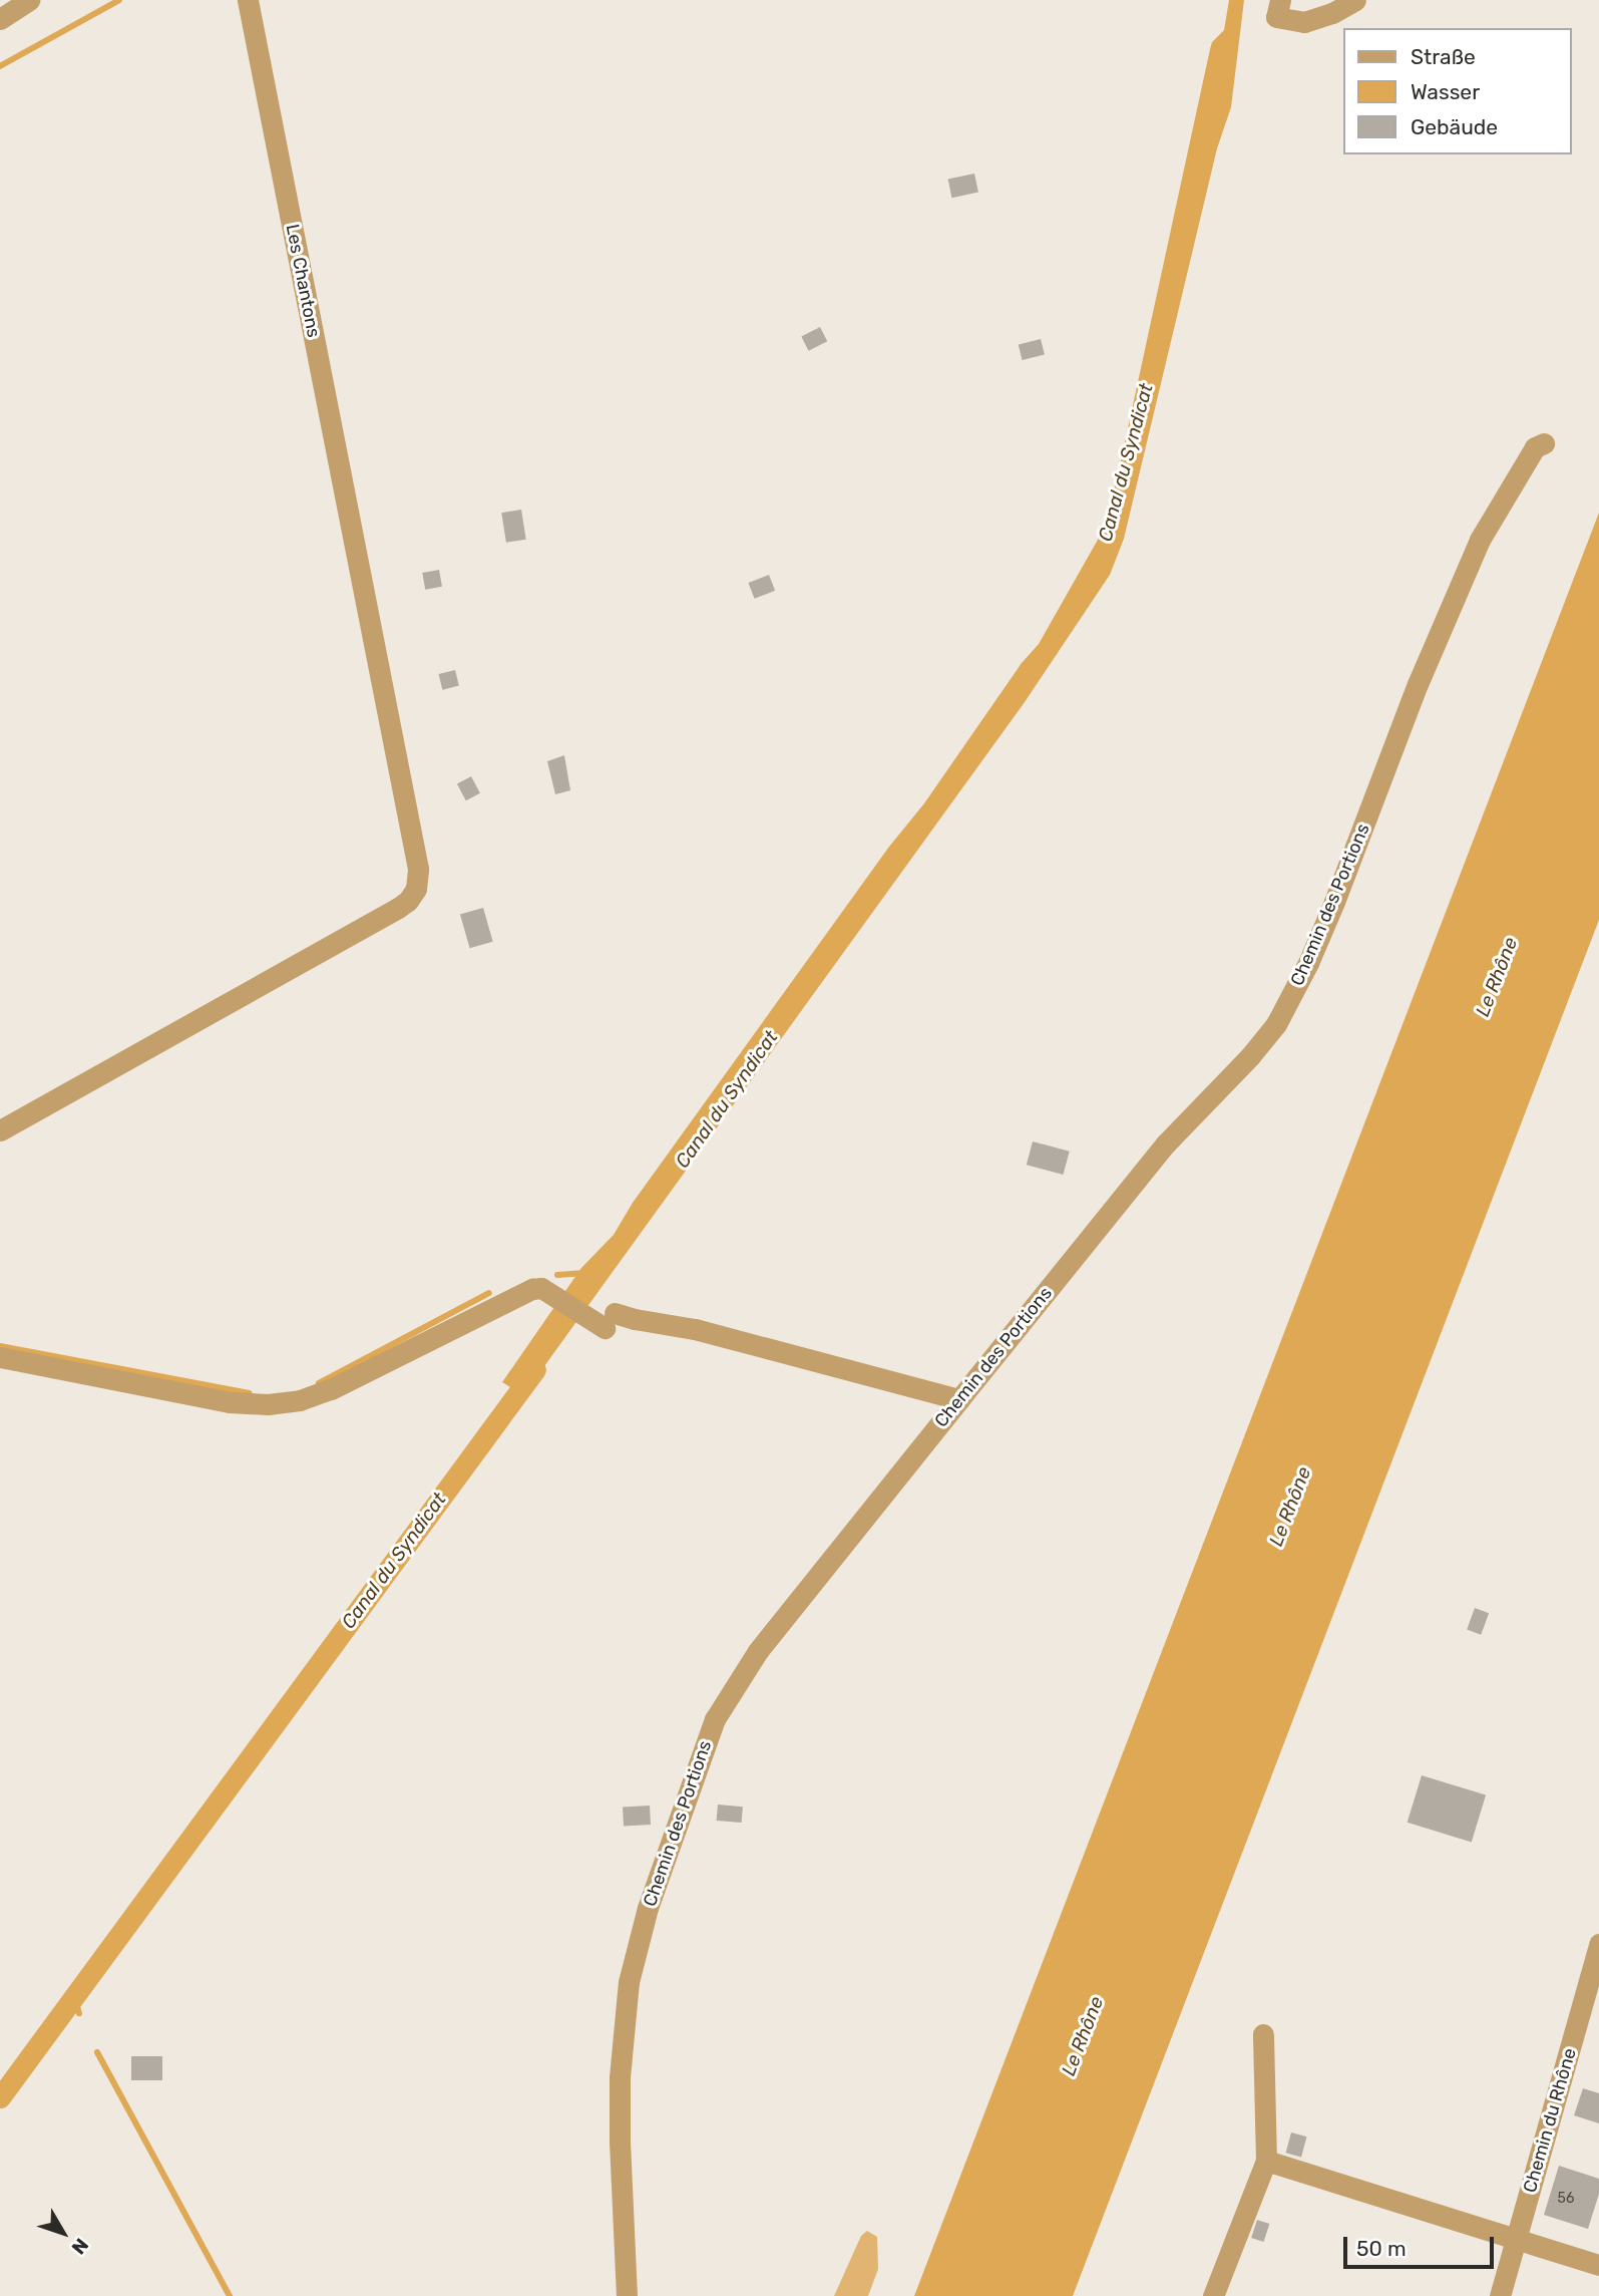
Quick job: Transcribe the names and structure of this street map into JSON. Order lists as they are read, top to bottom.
{
  "streets": {
    "street": ["Les Chantons", "Chemin des Portions", "Chemin du Rhône"]
  },
  "water": ["Canal du Syndicat", "Le Rhône"],
  "house_numbers": ["56"],
  "legend": ["Straße", "Wasser", "Gebäude"],
  "scale_bar": "50 m",
  "north": "bottom right"
}
